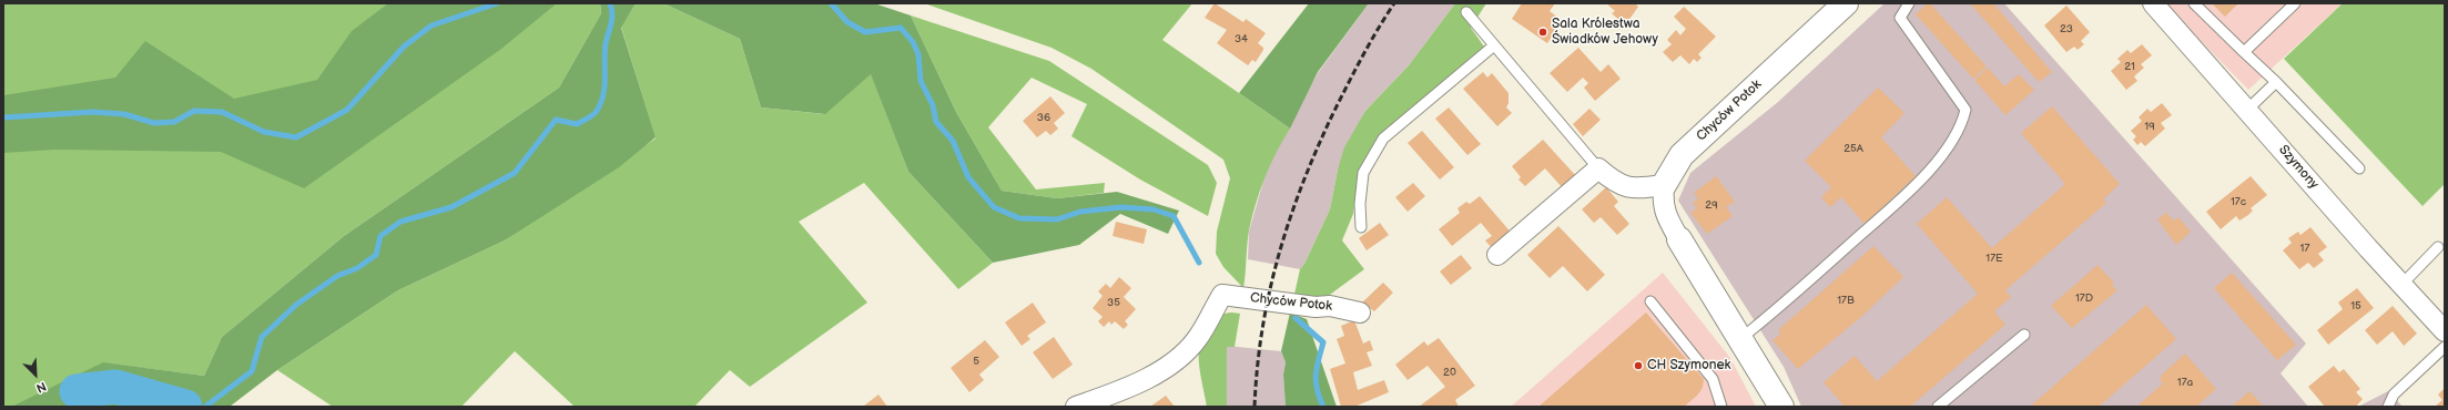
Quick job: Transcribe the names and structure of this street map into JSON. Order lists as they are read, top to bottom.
{
  "streets": {
    "street": ["Chyców Potok", "Szymony"]
  },
  "places": ["Sala Królestwa Świadków Jehowy", "CH Szymonek"],
  "house_numbers": [
    "23",
    "34",
    "21",
    "36",
    "19",
    "25A",
    "17c",
    "29",
    "17",
    "17E",
    "17D",
    "17B",
    "35",
    "15",
    "5",
    "20",
    "17a"
  ],
  "north": "bottom right"
}
